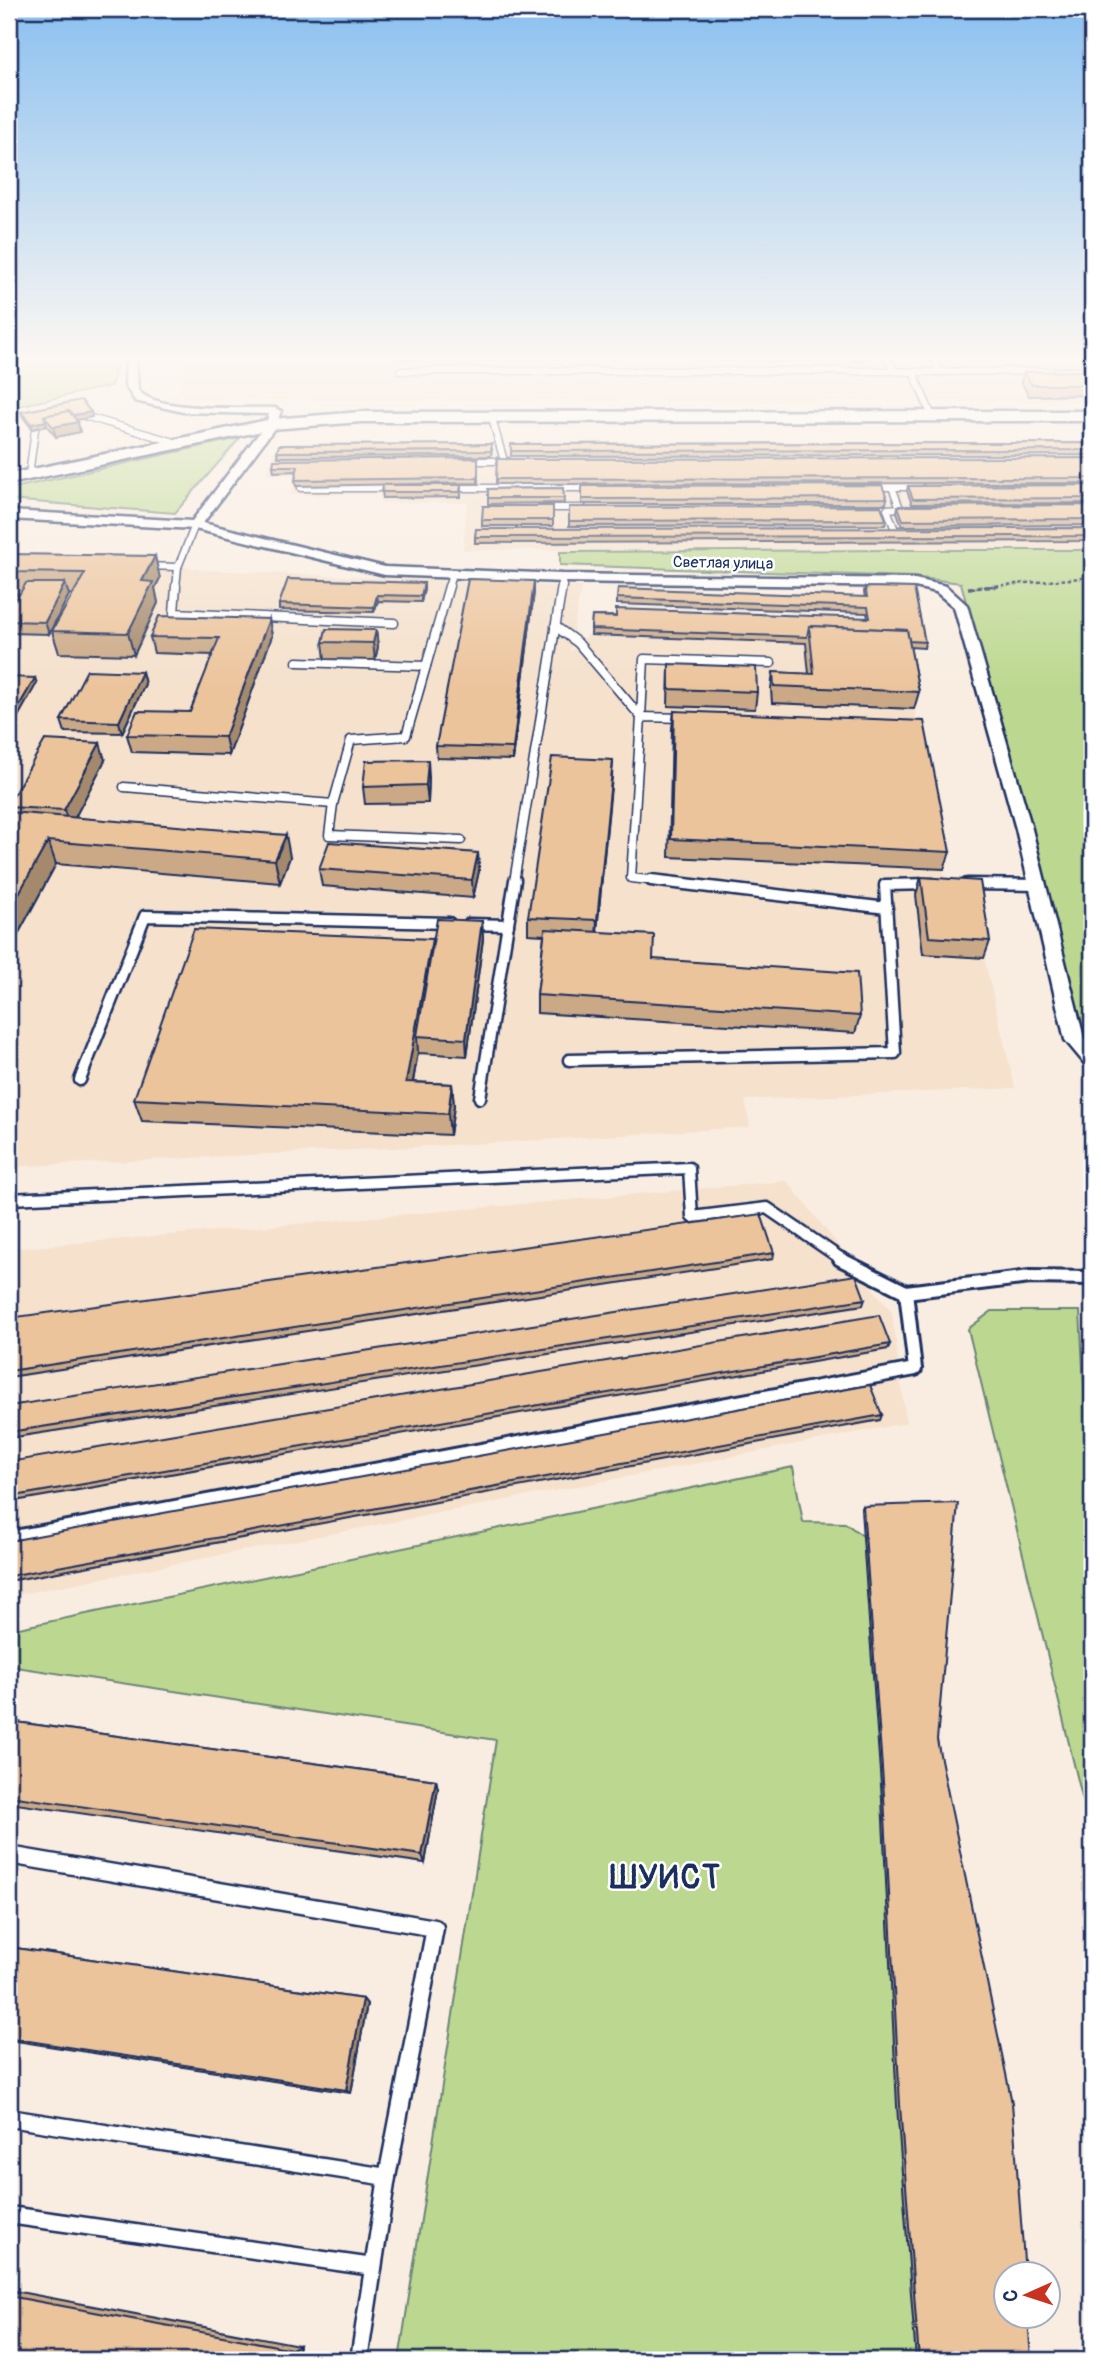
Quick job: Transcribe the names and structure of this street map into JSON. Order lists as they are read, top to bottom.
{
  "streets": {
    "street": ["Светлая улица"]
  },
  "districts": ["ШУИСТ"],
  "north": "left"
}
